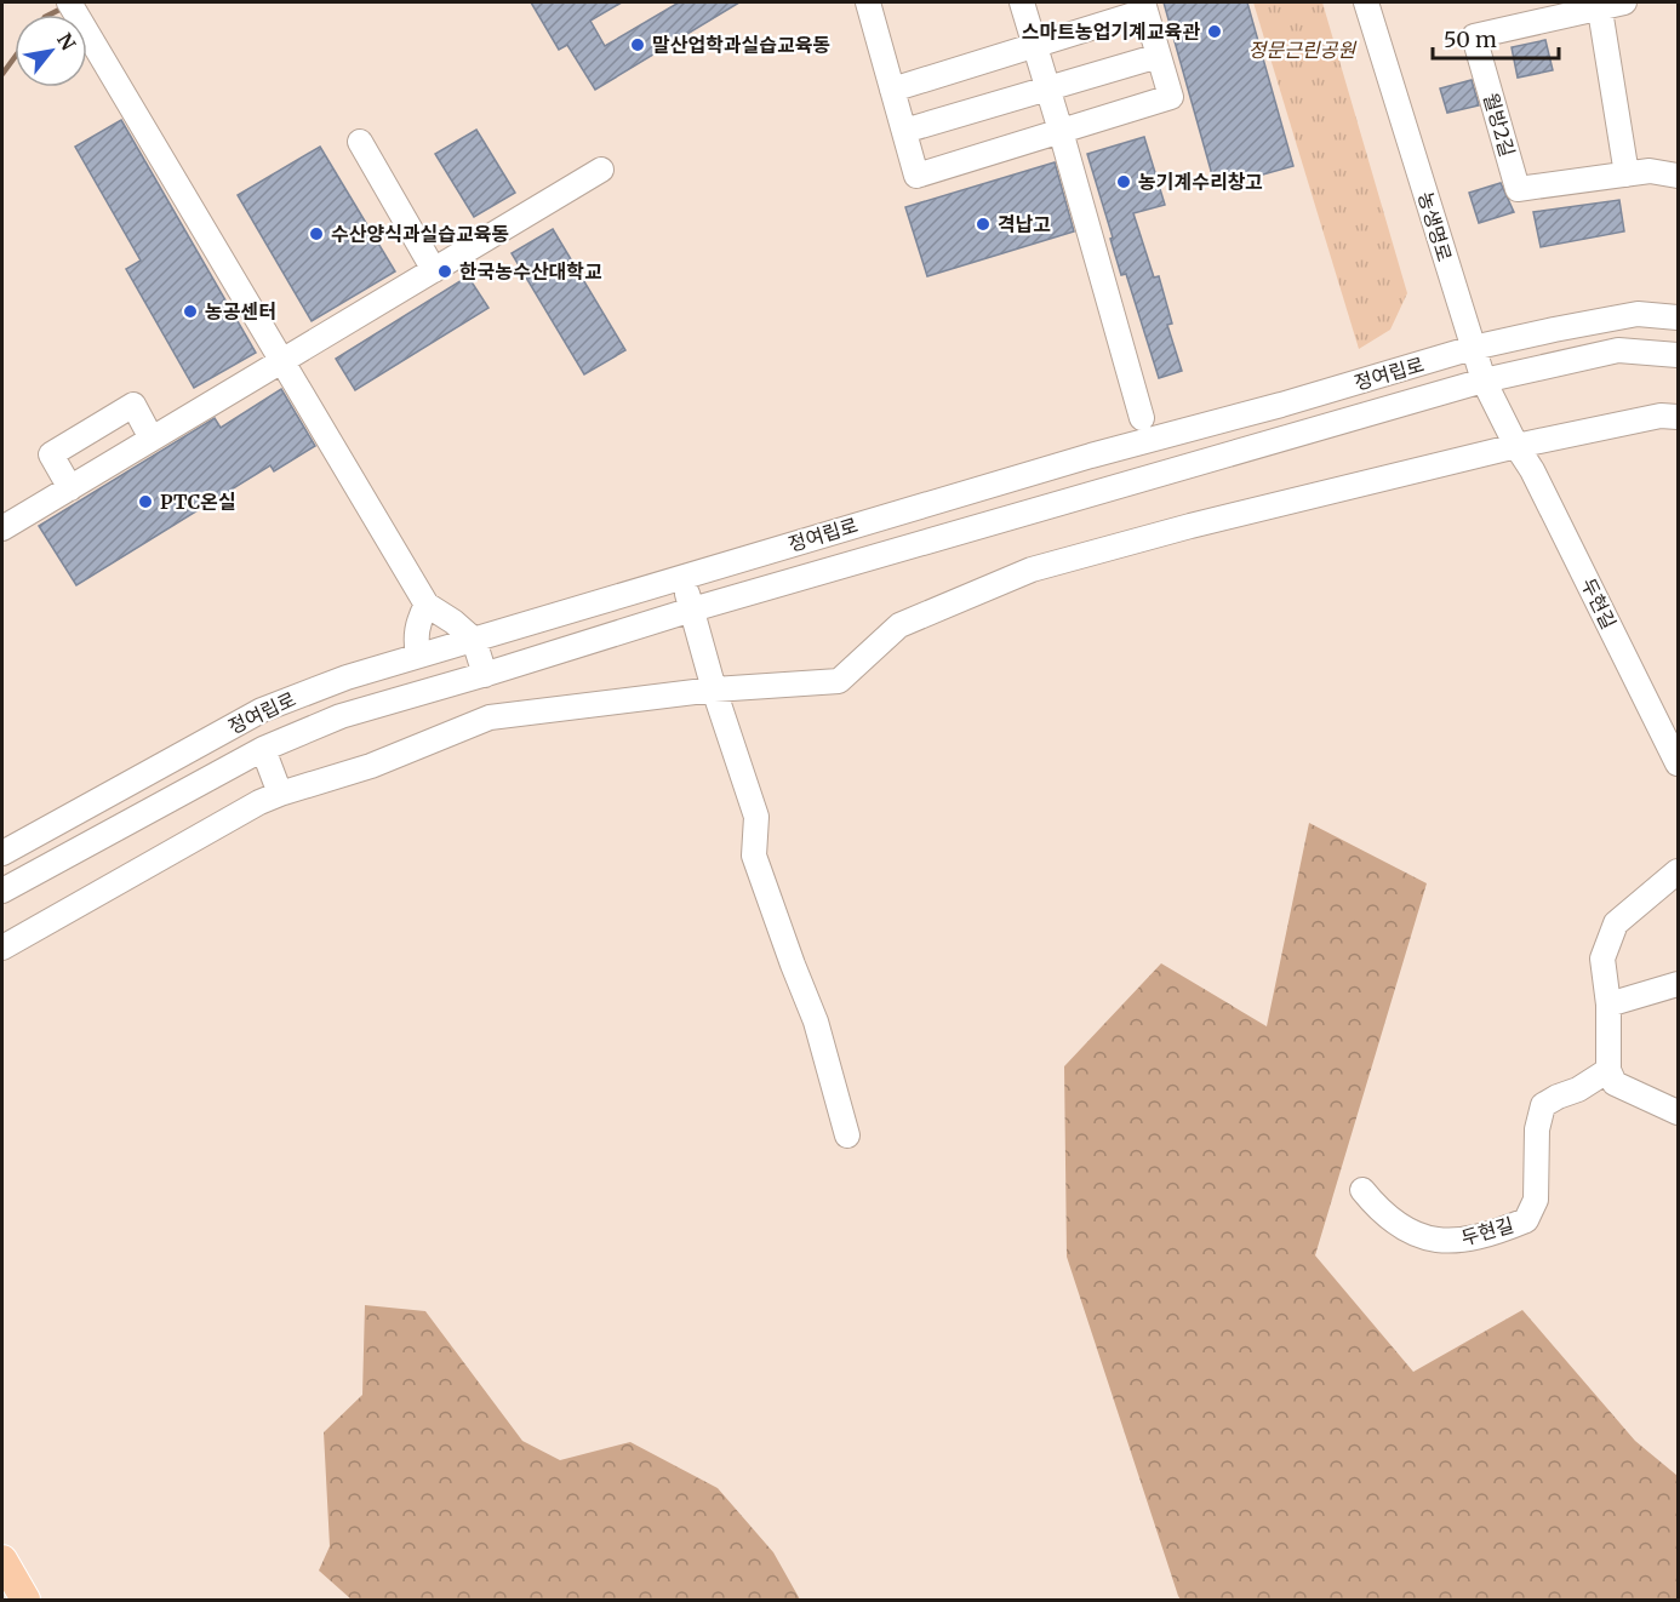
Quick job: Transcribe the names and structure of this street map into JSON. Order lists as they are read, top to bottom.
{
  "streets": {
    "street": [
      "월방2길",
      "농생명로",
      "정여립로",
      "두현길"
    ]
  },
  "crossings": [
    ["농생명로", "정여립로"],
    ["농생명로", "두현길"]
  ],
  "parks": ["정문근린공원"],
  "places": [
    "스마트농업기계교육관",
    "말산업학과실습교육동",
    "농기계수리창고",
    "격납고",
    "수산양식과실습교육동",
    "한국농수산대학교",
    "농공센터",
    "PTC온실"
  ],
  "scale_bar": "50 m",
  "north": "top right"
}
